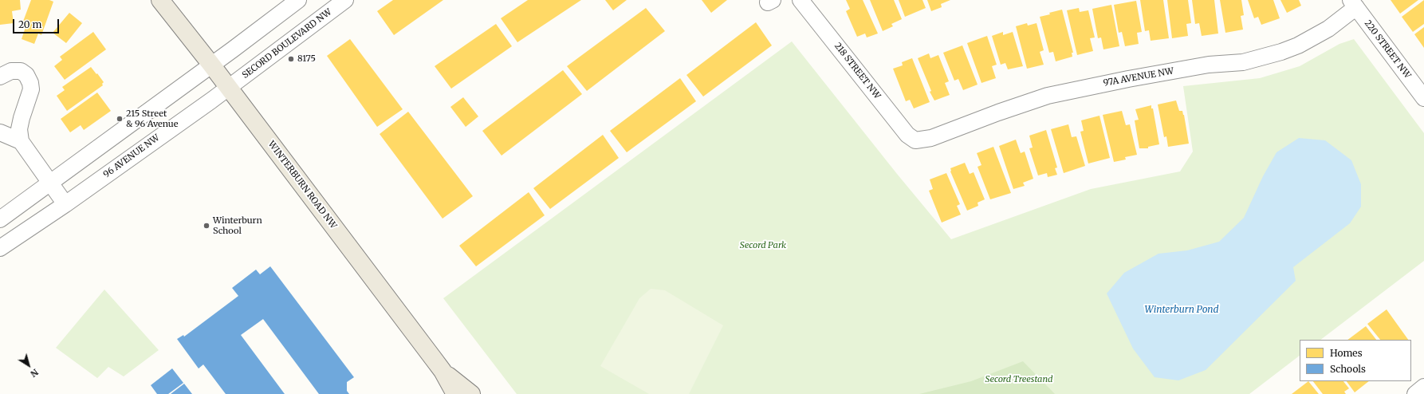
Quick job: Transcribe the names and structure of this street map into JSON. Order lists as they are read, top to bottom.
{
  "streets": {
    "main road": ["WINTERBURN ROAD NW"],
    "street": [
      "SECORD BOULEVARD NW",
      "220 STREET NW",
      "218 STREET NW",
      "97A AVENUE NW",
      "96 AVENUE NW"
    ]
  },
  "crossings": [
    ["SECORD BOULEVARD NW", "96 AVENUE NW"],
    ["SECORD BOULEVARD NW", "WINTERBURN ROAD NW"],
    ["220 STREET NW", "97A AVENUE NW"],
    ["218 STREET NW", "97A AVENUE NW"],
    ["96 AVENUE NW", "WINTERBURN ROAD NW"]
  ],
  "water": ["Winterburn Pond"],
  "parks": ["Secord Park", "Secord Treestand"],
  "places": ["8175", "215 Street & 96 Avenue", "Winterburn School"],
  "legend": ["Homes", "Schools"],
  "scale_bar": "20 m",
  "north": "bottom right"
}
